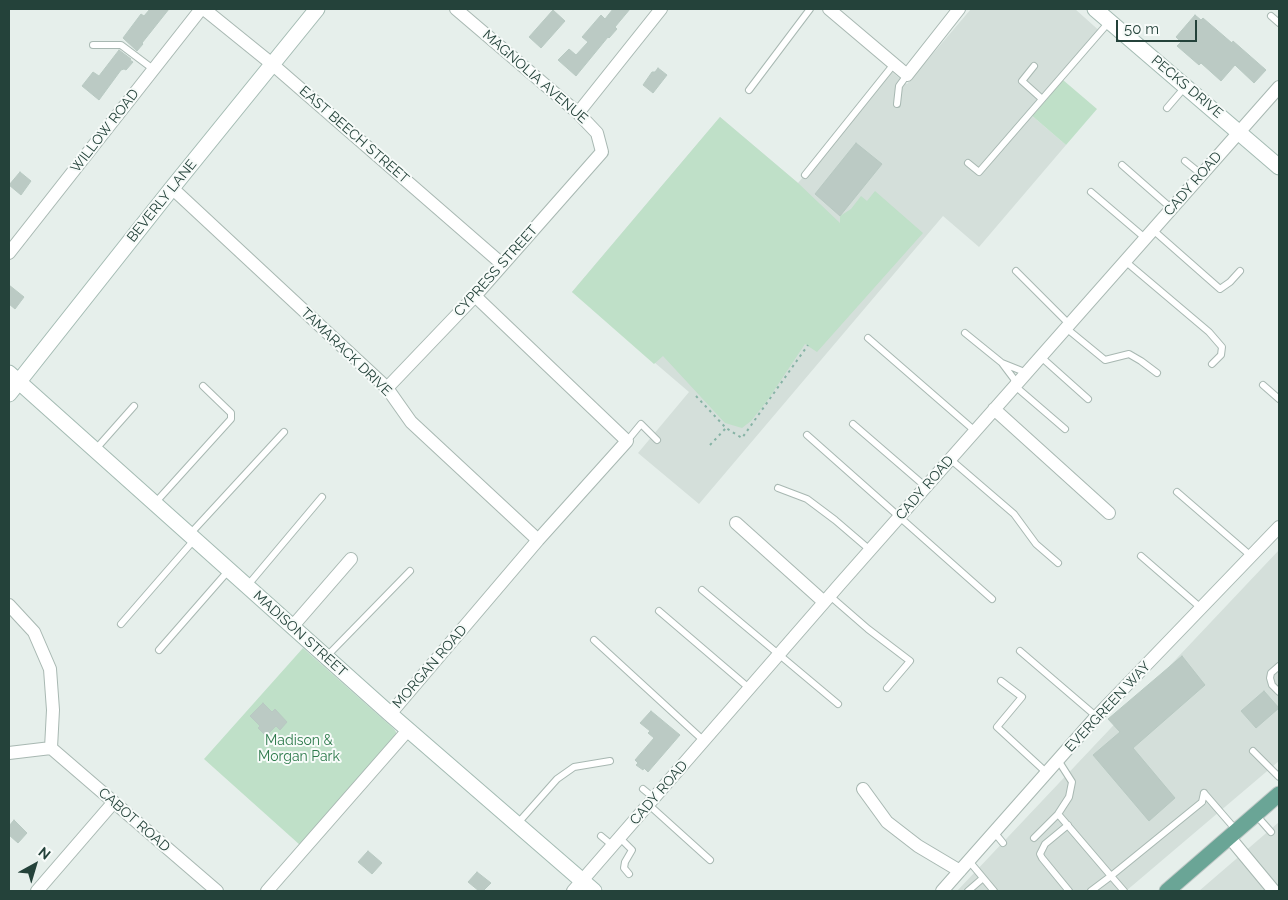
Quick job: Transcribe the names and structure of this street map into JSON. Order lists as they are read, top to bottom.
{
  "streets": {
    "street": [
      "MAGNOLIA AVENUE",
      "PECKS DRIVE",
      "WILLOW ROAD",
      "EAST BEECH STREET",
      "CADY ROAD",
      "BEVERLY LANE",
      "CYPRESS STREET",
      "TAMARACK DRIVE",
      "MADISON STREET",
      "MORGAN ROAD",
      "EVERGREEN WAY",
      "CABOT ROAD"
    ]
  },
  "crossings": [
    ["MAGNOLIA AVENUE", "CYPRESS STREET"],
    ["PECKS DRIVE", "CADY ROAD"],
    ["WILLOW ROAD", "EAST BEECH STREET"],
    ["EAST BEECH STREET", "BEVERLY LANE"],
    ["EAST BEECH STREET", "CYPRESS STREET"],
    ["CADY ROAD", "MADISON STREET"],
    ["BEVERLY LANE", "TAMARACK DRIVE"],
    ["BEVERLY LANE", "MADISON STREET"],
    ["CYPRESS STREET", "TAMARACK DRIVE"],
    ["TAMARACK DRIVE", "MORGAN ROAD"],
    ["MADISON STREET", "MORGAN ROAD"]
  ],
  "parks": ["Madison & Morgan Park"],
  "scale_bar": "50 m",
  "north": "top right"
}
